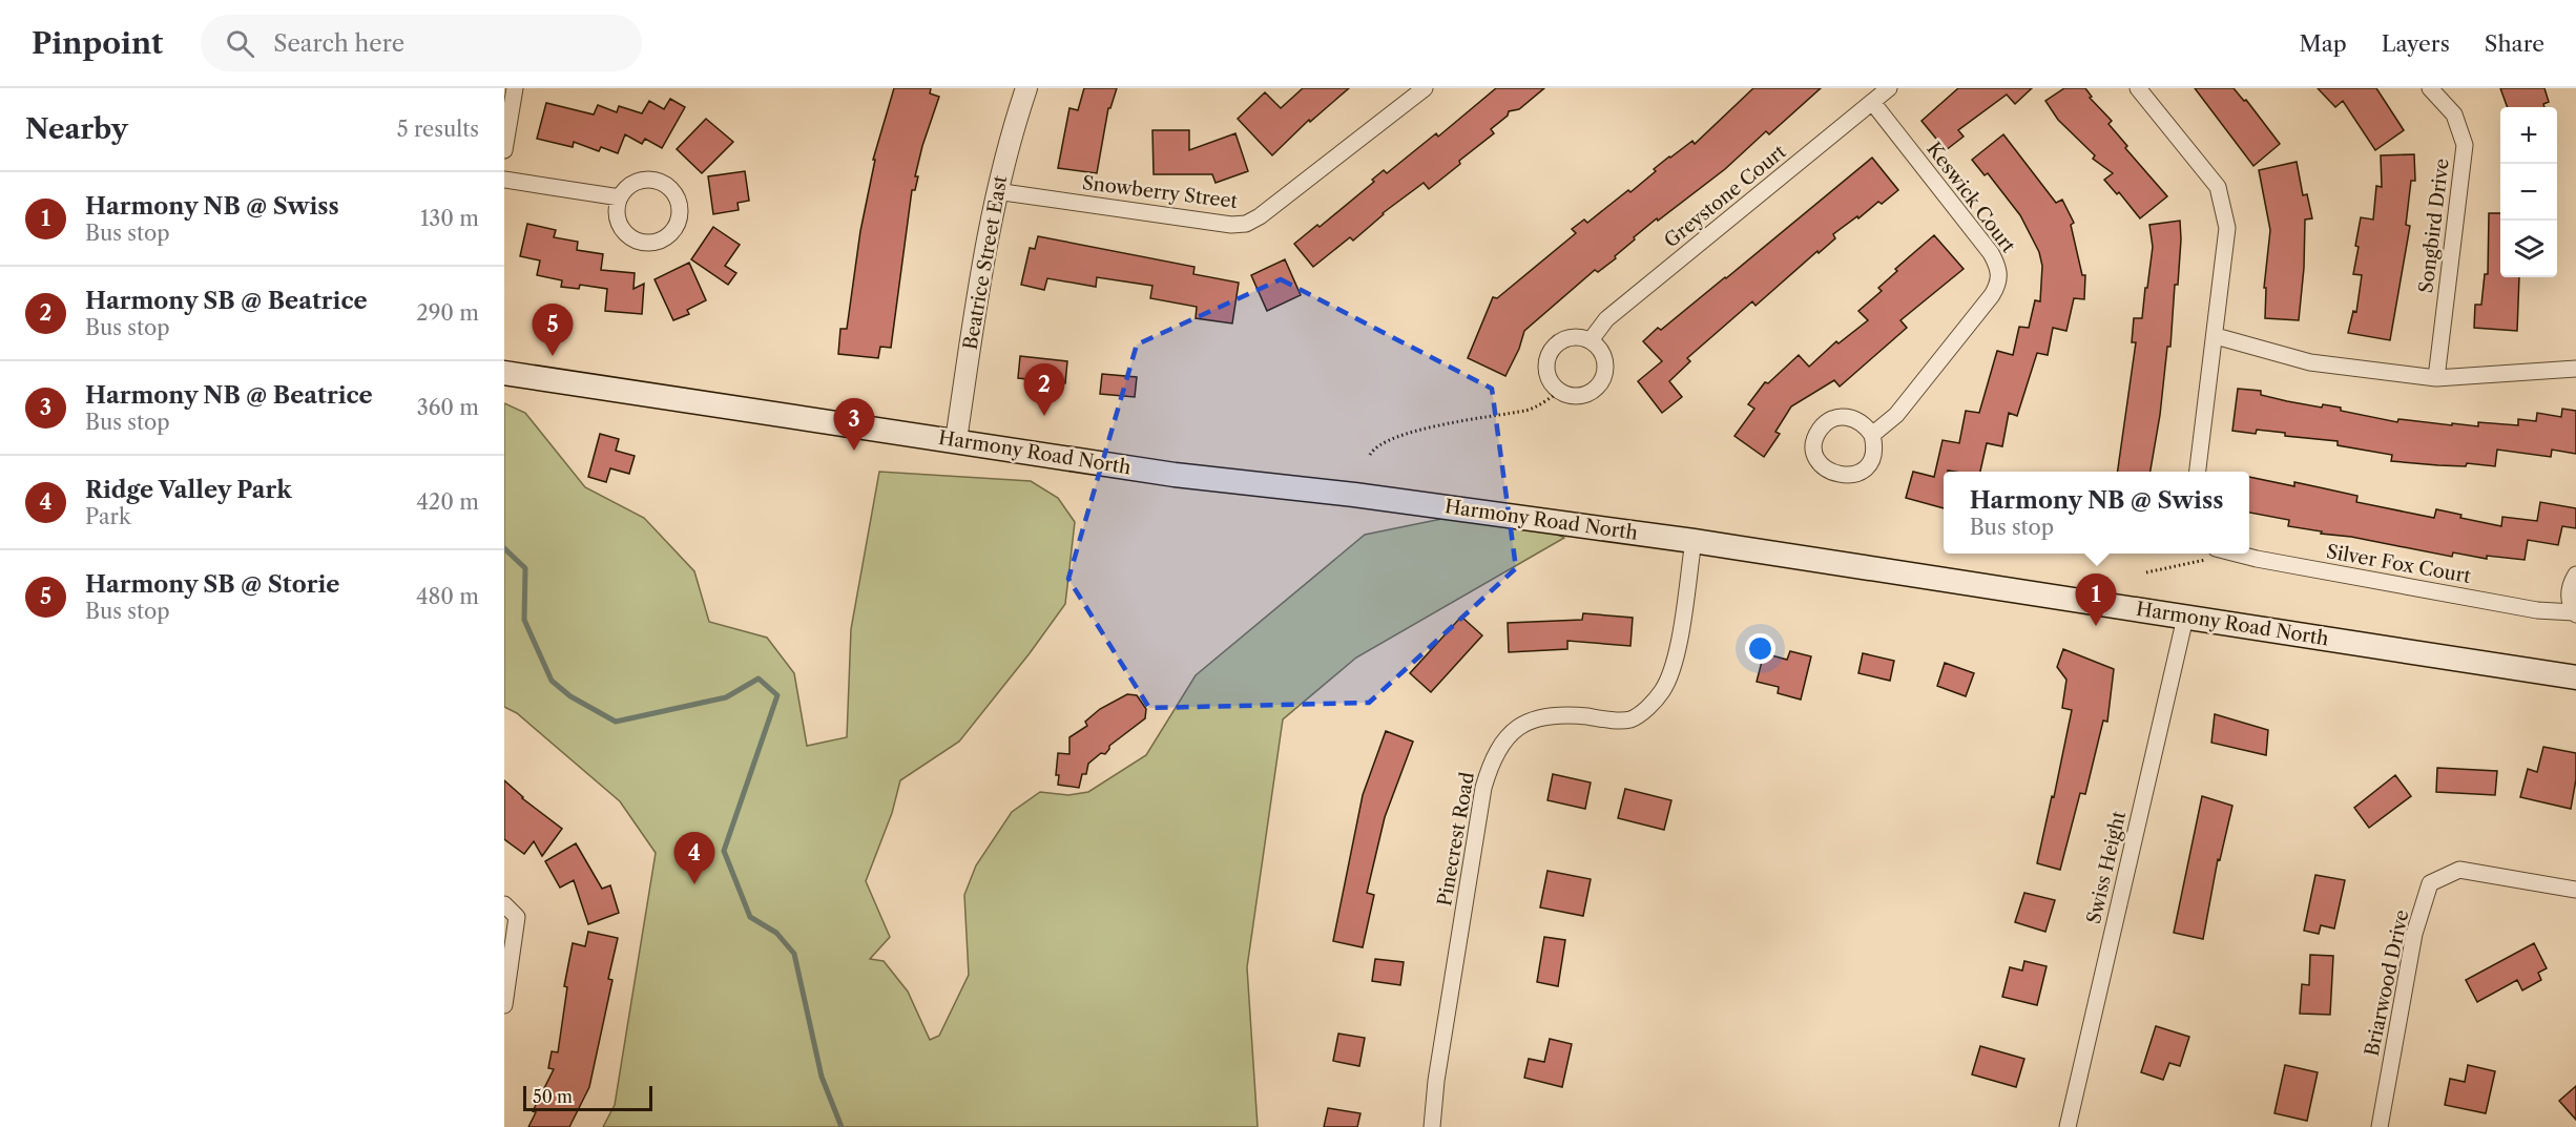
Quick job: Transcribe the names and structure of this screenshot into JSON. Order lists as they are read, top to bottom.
{
  "streets": {
    "main road": ["Harmony Road North"],
    "street": [
      "Snowberry Street",
      "Greystone Court",
      "Keswick Court",
      "Songbird Drive",
      "Beatrice Street East",
      "Silver Fox Court",
      "Pinecrest Road",
      "Swiss Height",
      "Briarwood Drive"
    ]
  },
  "crossings": [
    ["Snowberry Street", "Beatrice Street East"],
    ["Greystone Court", "Keswick Court"],
    ["Beatrice Street East", "Harmony Road North"],
    ["Harmony Road North", "Pinecrest Road"],
    ["Harmony Road North", "Swiss Height"]
  ],
  "scale_bar": "50 m",
  "page": {
    "header": "Pinpoint",
    "search": "Search here",
    "nav": ["Map", "Layers", "Share"],
    "heading": ["Nearby", "5 results"],
    "map_buttons": ["+", "−"],
    "list": [
      {
        "mark": "1",
        "name": "Harmony NB @ Swiss",
        "note": "Bus stop",
        "value": "130 m"
      },
      {
        "mark": "2",
        "name": "Harmony SB @ Beatrice",
        "note": "Bus stop",
        "value": "290 m"
      },
      {
        "mark": "3",
        "name": "Harmony NB @ Beatrice",
        "note": "Bus stop",
        "value": "360 m"
      },
      {
        "mark": "4",
        "name": "Ridge Valley Park",
        "note": "Park",
        "value": "420 m"
      },
      {
        "mark": "5",
        "name": "Harmony SB @ Storie",
        "note": "Bus stop",
        "value": "480 m"
      }
    ],
    "pins": [
      "5",
      "2",
      "3",
      "1",
      "4"
    ],
    "popup": ["Harmony NB @ Swiss", "Bus stop"],
    "scale": "50 m"
  }
}
